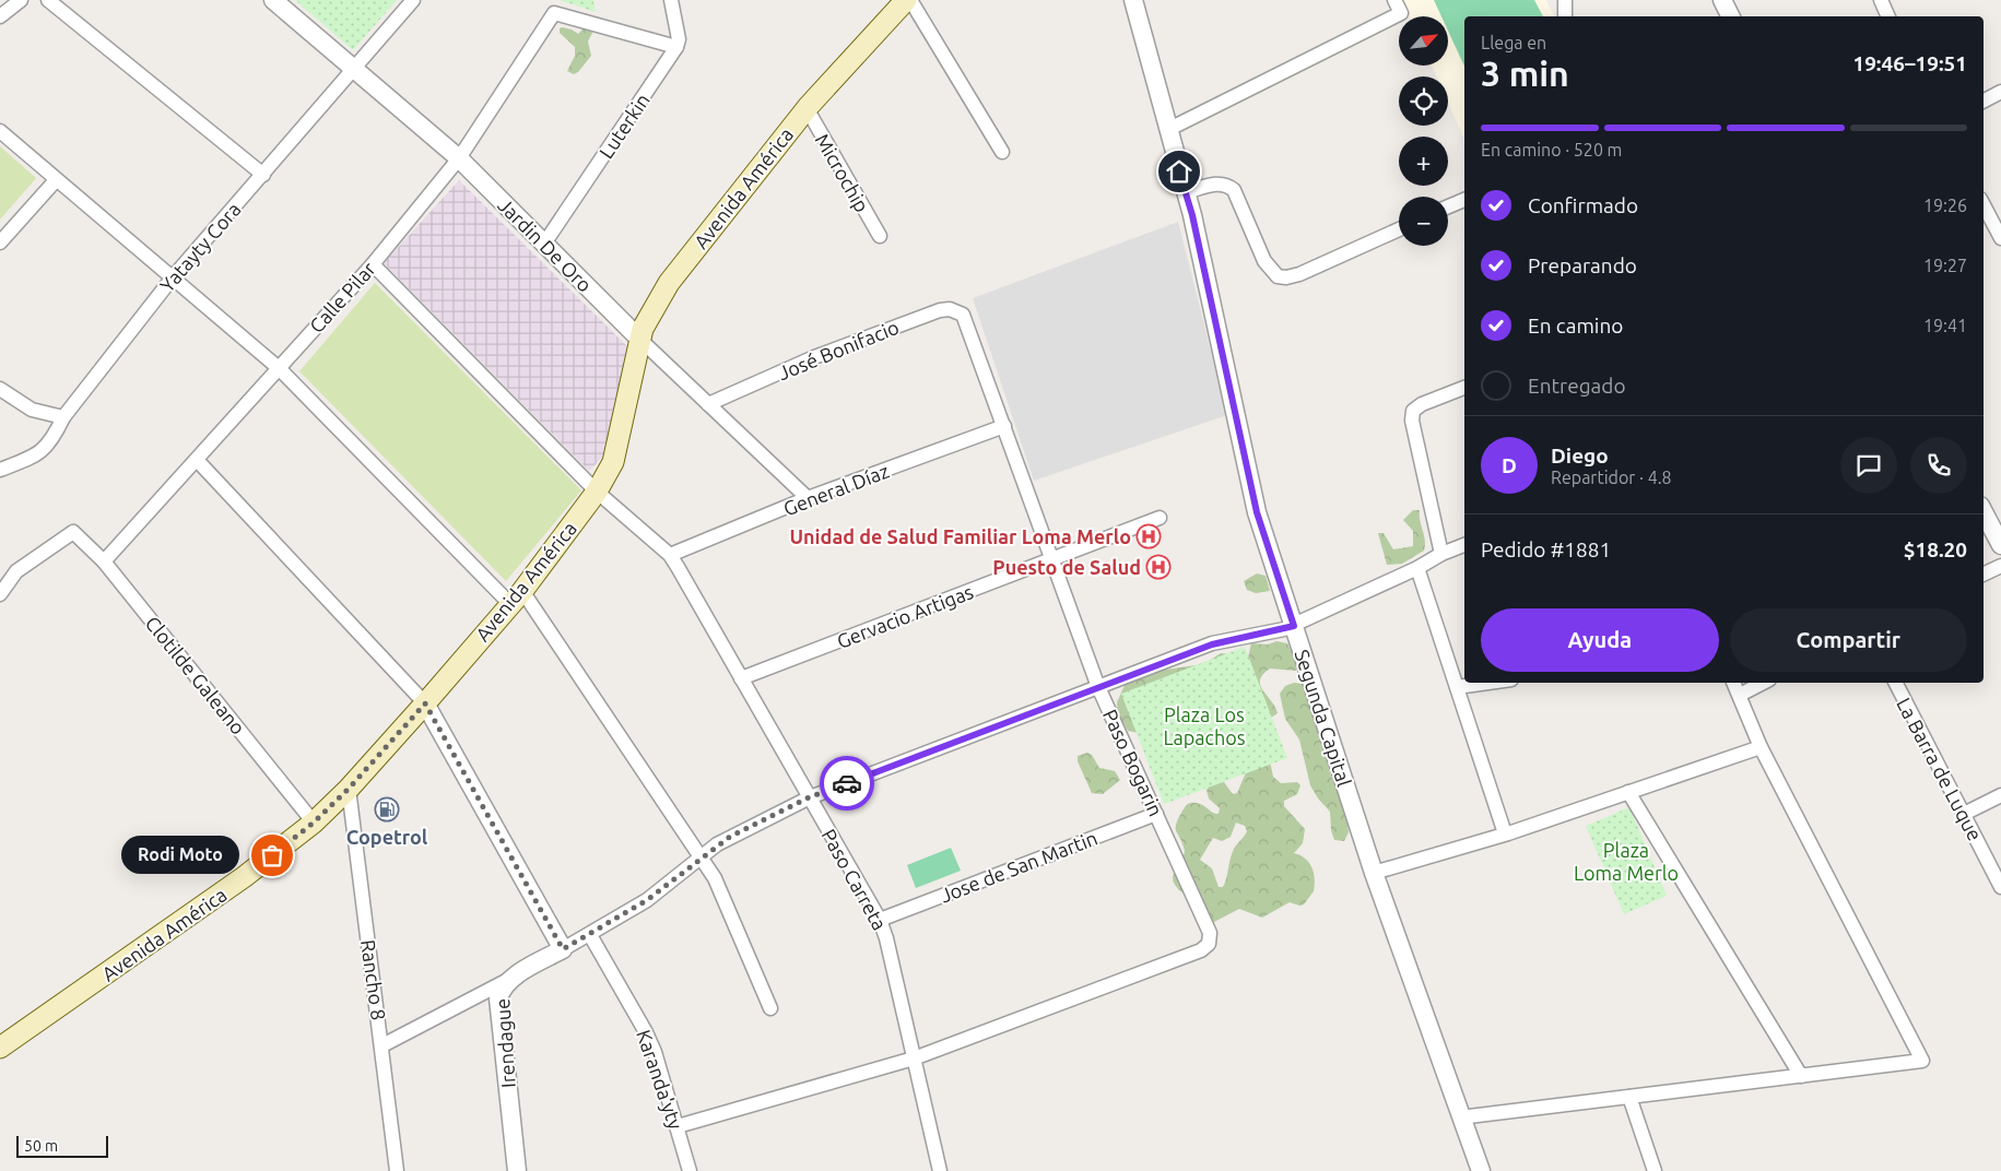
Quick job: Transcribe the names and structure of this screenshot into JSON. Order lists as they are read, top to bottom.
{
  "streets": {
    "main road": ["Avenida América"],
    "street": [
      "Luterkin",
      "Microchip",
      "Jardin De Oro",
      "Yatayty Cora",
      "Calle Pilar",
      "José Bonifacio",
      "General Díaz",
      "Gervacio Artigas",
      "Clotilde Galeano",
      "Segunda Capital",
      "Paso Bogarin",
      "La Barra de Luque",
      "Jose de San Martin",
      "Paso Carreta",
      "Rancho 8",
      "Irendague",
      "Karanda'yty"
    ]
  },
  "crossings": [
    ["Luterkin", "Jardin De Oro"],
    ["Luterkin", "Calle Pilar"],
    ["Microchip", "Avenida América"],
    ["Avenida América", "Jardin De Oro"],
    ["Avenida América", "Clotilde Galeano"],
    ["Avenida América", "Paso Carreta"],
    ["Avenida América", "Rancho 8"],
    ["Jardin De Oro", "Yatayty Cora"],
    ["Jardin De Oro", "Calle Pilar"],
    ["Jardin De Oro", "José Bonifacio"],
    ["Jardin De Oro", "General Díaz"],
    ["Calle Pilar", "Clotilde Galeano"],
    ["Calle Pilar", "Paso Carreta"],
    ["José Bonifacio", "Paso Bogarin"],
    ["General Díaz", "Paso Bogarin"],
    ["General Díaz", "Paso Carreta"],
    ["Gervacio Artigas", "Paso Bogarin"],
    ["Gervacio Artigas", "Paso Carreta"],
    ["Paso Bogarin", "Jose de San Martin"],
    ["Paso Bogarin", "Paso Carreta"],
    ["Jose de San Martin", "Paso Carreta"]
  ],
  "parks": ["Plaza Los Lapachos", "Plaza Loma Merlo"],
  "places": {
    "hospital": ["Unidad de Salud Familiar Loma Merlo", "Puesto de Salud"],
    "fuel station": ["Copetrol"],
    "other": ["Rodi Moto"]
  },
  "scale_bar": "50 m",
  "north": "top right",
  "page": {
    "map_buttons": ["+", "−"],
    "heading": ["3 min", "Llega en", "19:46–19:51"],
    "panel": [
      "Diego",
      "Repartidor · 4.8",
      "Pedido #1881",
      "$18.20"
    ],
    "bar": "En camino · 520 m",
    "list": [
      ["Confirmado", "19:26"],
      ["Preparando", "19:27"],
      ["En camino", "19:41"],
      "Entregado"
    ],
    "round": "D",
    "buttons": ["Ayuda", "Compartir"],
    "bubble": "Rodi Moto",
    "scale": "50 m"
  }
}
